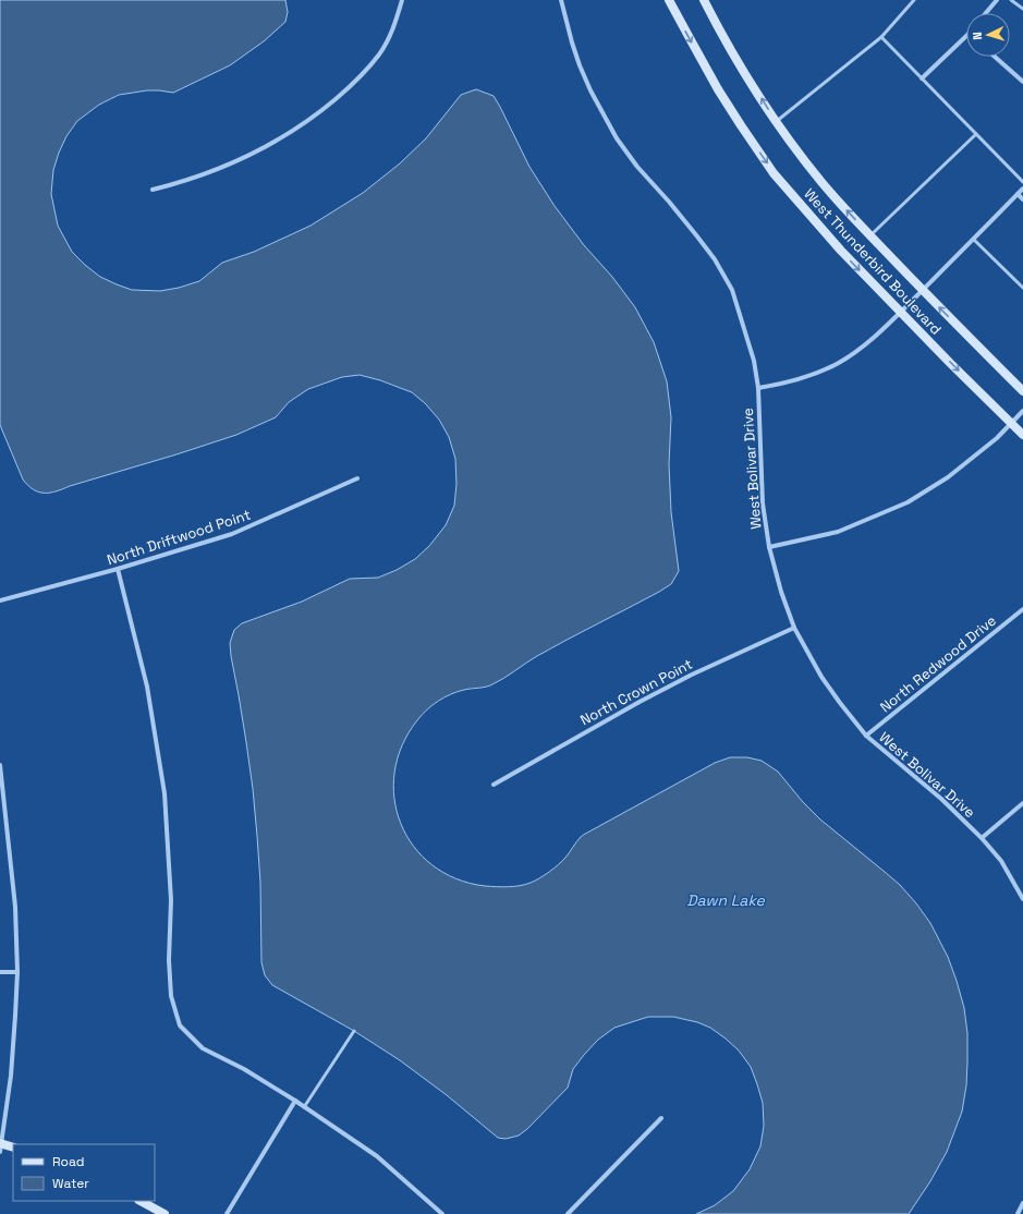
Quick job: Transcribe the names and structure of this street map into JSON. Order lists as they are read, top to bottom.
{
  "streets": {
    "street": [
      "West Thunderbird Boulevard",
      "West Bolivar Drive",
      "North Driftwood Point",
      "North Redwood Drive",
      "North Crown Point"
    ]
  },
  "crossings": [
    ["West Bolivar Drive", "North Redwood Drive"],
    ["West Bolivar Drive", "North Crown Point"]
  ],
  "water": ["Dawn Lake"],
  "legend": ["Road", "Water"],
  "north": "left"
}
